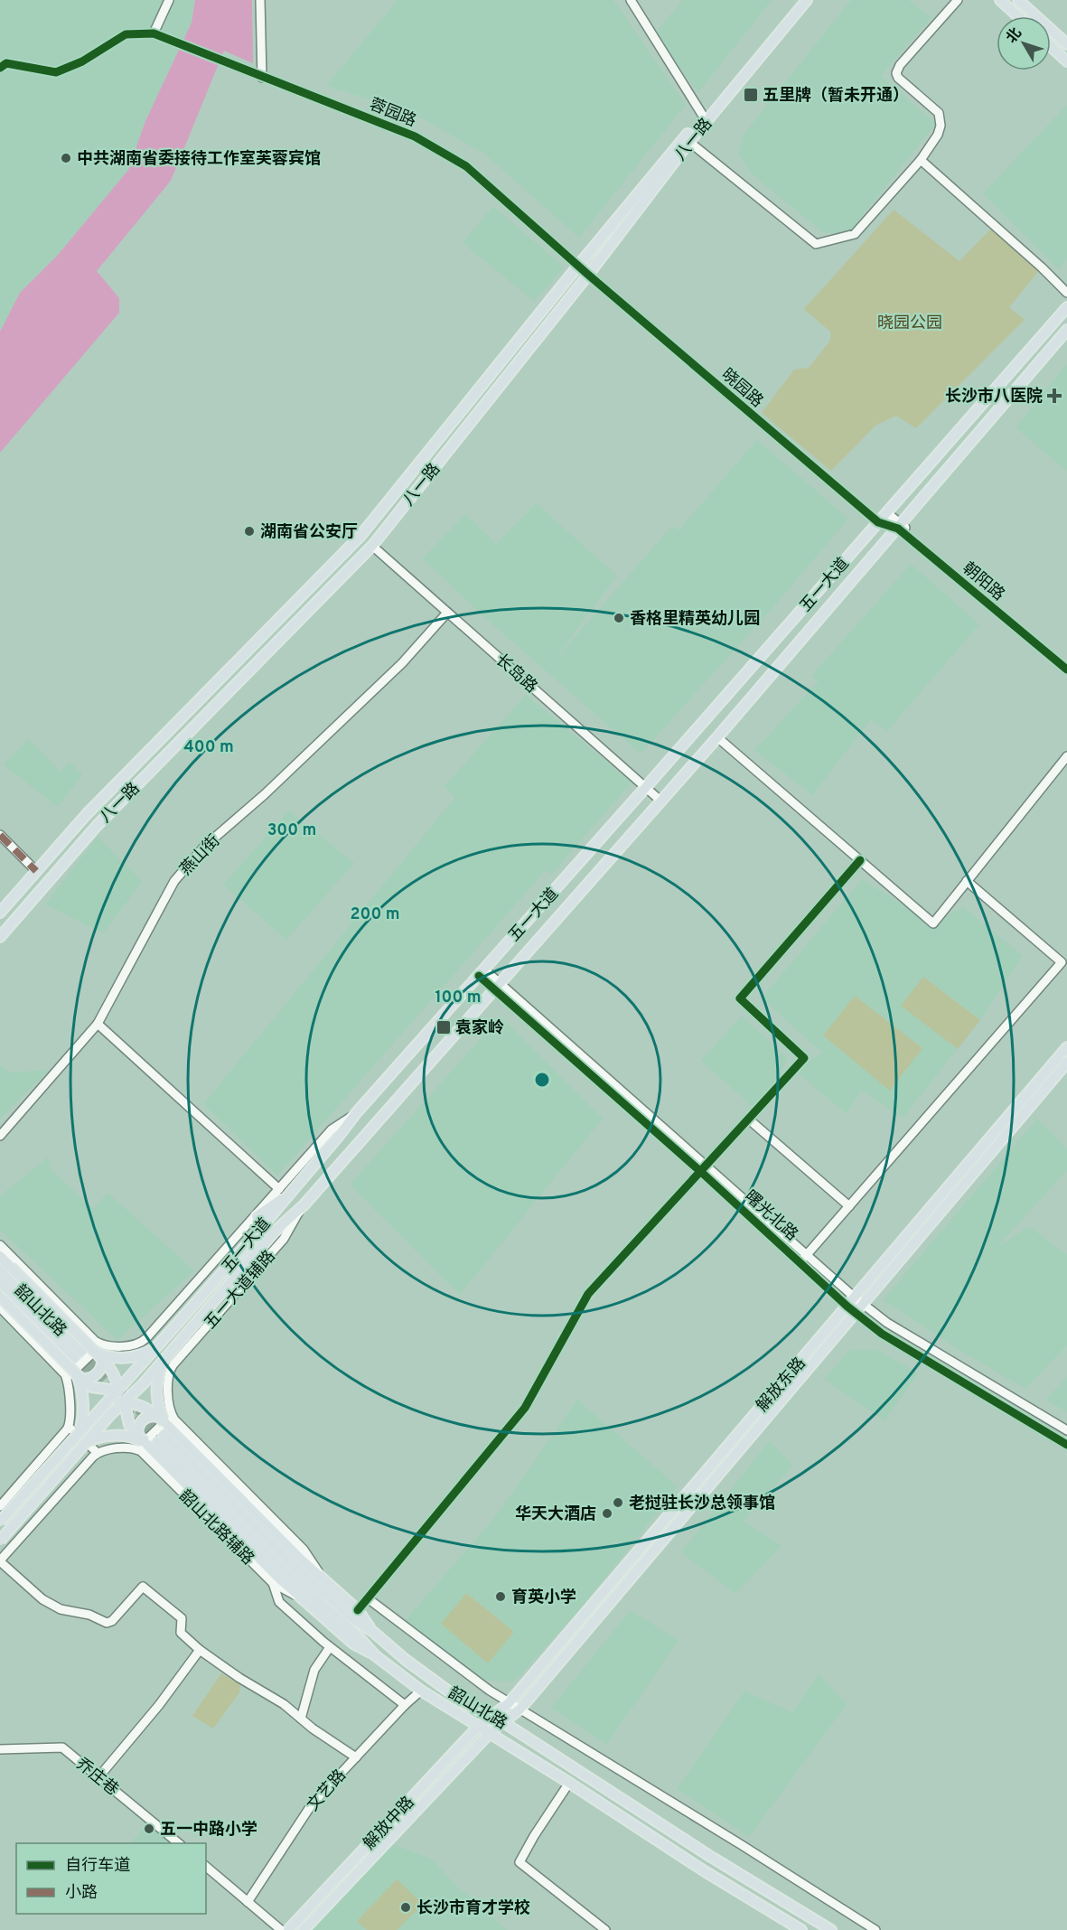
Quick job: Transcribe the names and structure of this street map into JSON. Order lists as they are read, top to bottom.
{
  "streets": {
    "main road": [
      "八一路",
      "五一大道",
      "韶山北路",
      "解放东路",
      "解放中路"
    ],
    "street": [
      "蓉园路",
      "晓园路",
      "朝阳路",
      "长岛路",
      "燕山街",
      "曙光北路",
      "五一大道辅路",
      "乔庄巷",
      "文艺路"
    ]
  },
  "crossings": [
    ["蓉园路", "八一路"],
    ["蓉园路", "晓园路"],
    ["八一路", "晓园路"],
    ["八一路", "长岛路"],
    ["晓园路", "朝阳路"],
    ["晓园路", "五一大道"],
    ["朝阳路", "五一大道"],
    ["五一大道", "长岛路"],
    ["五一大道", "曙光北路"],
    ["五一大道", "五一大道辅路"],
    ["长岛路", "燕山街"],
    ["曙光北路", "解放东路"],
    ["韶山北路", "解放东路"],
    ["韶山北路", "文艺路"],
    ["韶山北路", "解放中路"],
    ["解放东路", "解放中路"]
  ],
  "parks": ["晓园公园"],
  "places": {
    "transit": ["五里牌（暂未开通）", "袁家岭"],
    "other": [
      "中共湖南省委接待工作室芙蓉宾馆",
      "湖南省公安厅",
      "香格里精英幼儿园",
      "老挝驻长沙总领事馆",
      "华天大酒店",
      "育英小学",
      "五一中路小学",
      "长沙市育才学校"
    ],
    "health": ["长沙市八医院"]
  },
  "legend": ["自行车道", "小路"],
  "north": "top left",
  "rings": [
    "400 m",
    "300 m",
    "200 m",
    "100 m"
  ]
}
